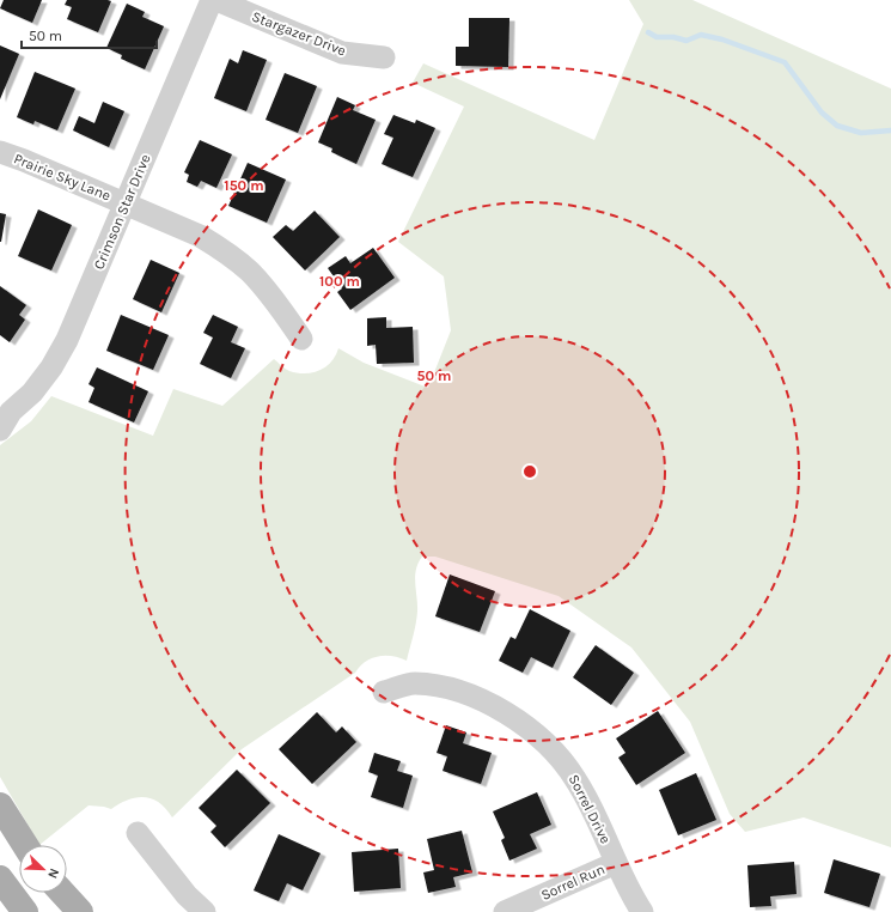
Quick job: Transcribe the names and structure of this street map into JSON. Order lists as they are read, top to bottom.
{
  "streets": {
    "street": [
      "Stargazer Drive",
      "Prairie Sky Lane",
      "Crimson Star Drive",
      "Sorrel Drive",
      "Sorrel Run"
    ]
  },
  "crossings": [
    ["Prairie Sky Lane", "Crimson Star Drive"],
    ["Sorrel Drive", "Sorrel Run"]
  ],
  "scale_bar": "50 m",
  "north": "bottom right",
  "rings": ["150 m", "100 m", "50 m"]
}
